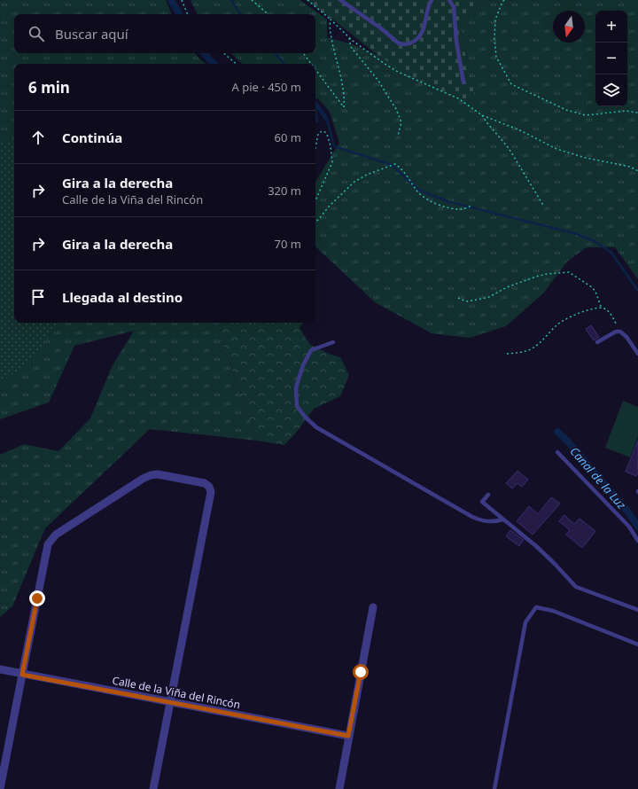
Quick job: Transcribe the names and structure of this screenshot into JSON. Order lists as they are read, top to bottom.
{
  "streets": {
    "street": ["Calle de la Viña del Rincón"]
  },
  "water": ["Canal de la Luz"],
  "north": "bottom",
  "page": {
    "map_buttons": ["+", "−"],
    "search": "Buscar aquí",
    "heading": ["6 min", "A pie · 450 m"],
    "list": [
      ["Continúa", "60 m"],
      ["Gira a la derecha", "Calle de la Viña del Rincón", "320 m"],
      ["Gira a la derecha", "70 m"],
      "Llegada al destino"
    ]
  }
}
